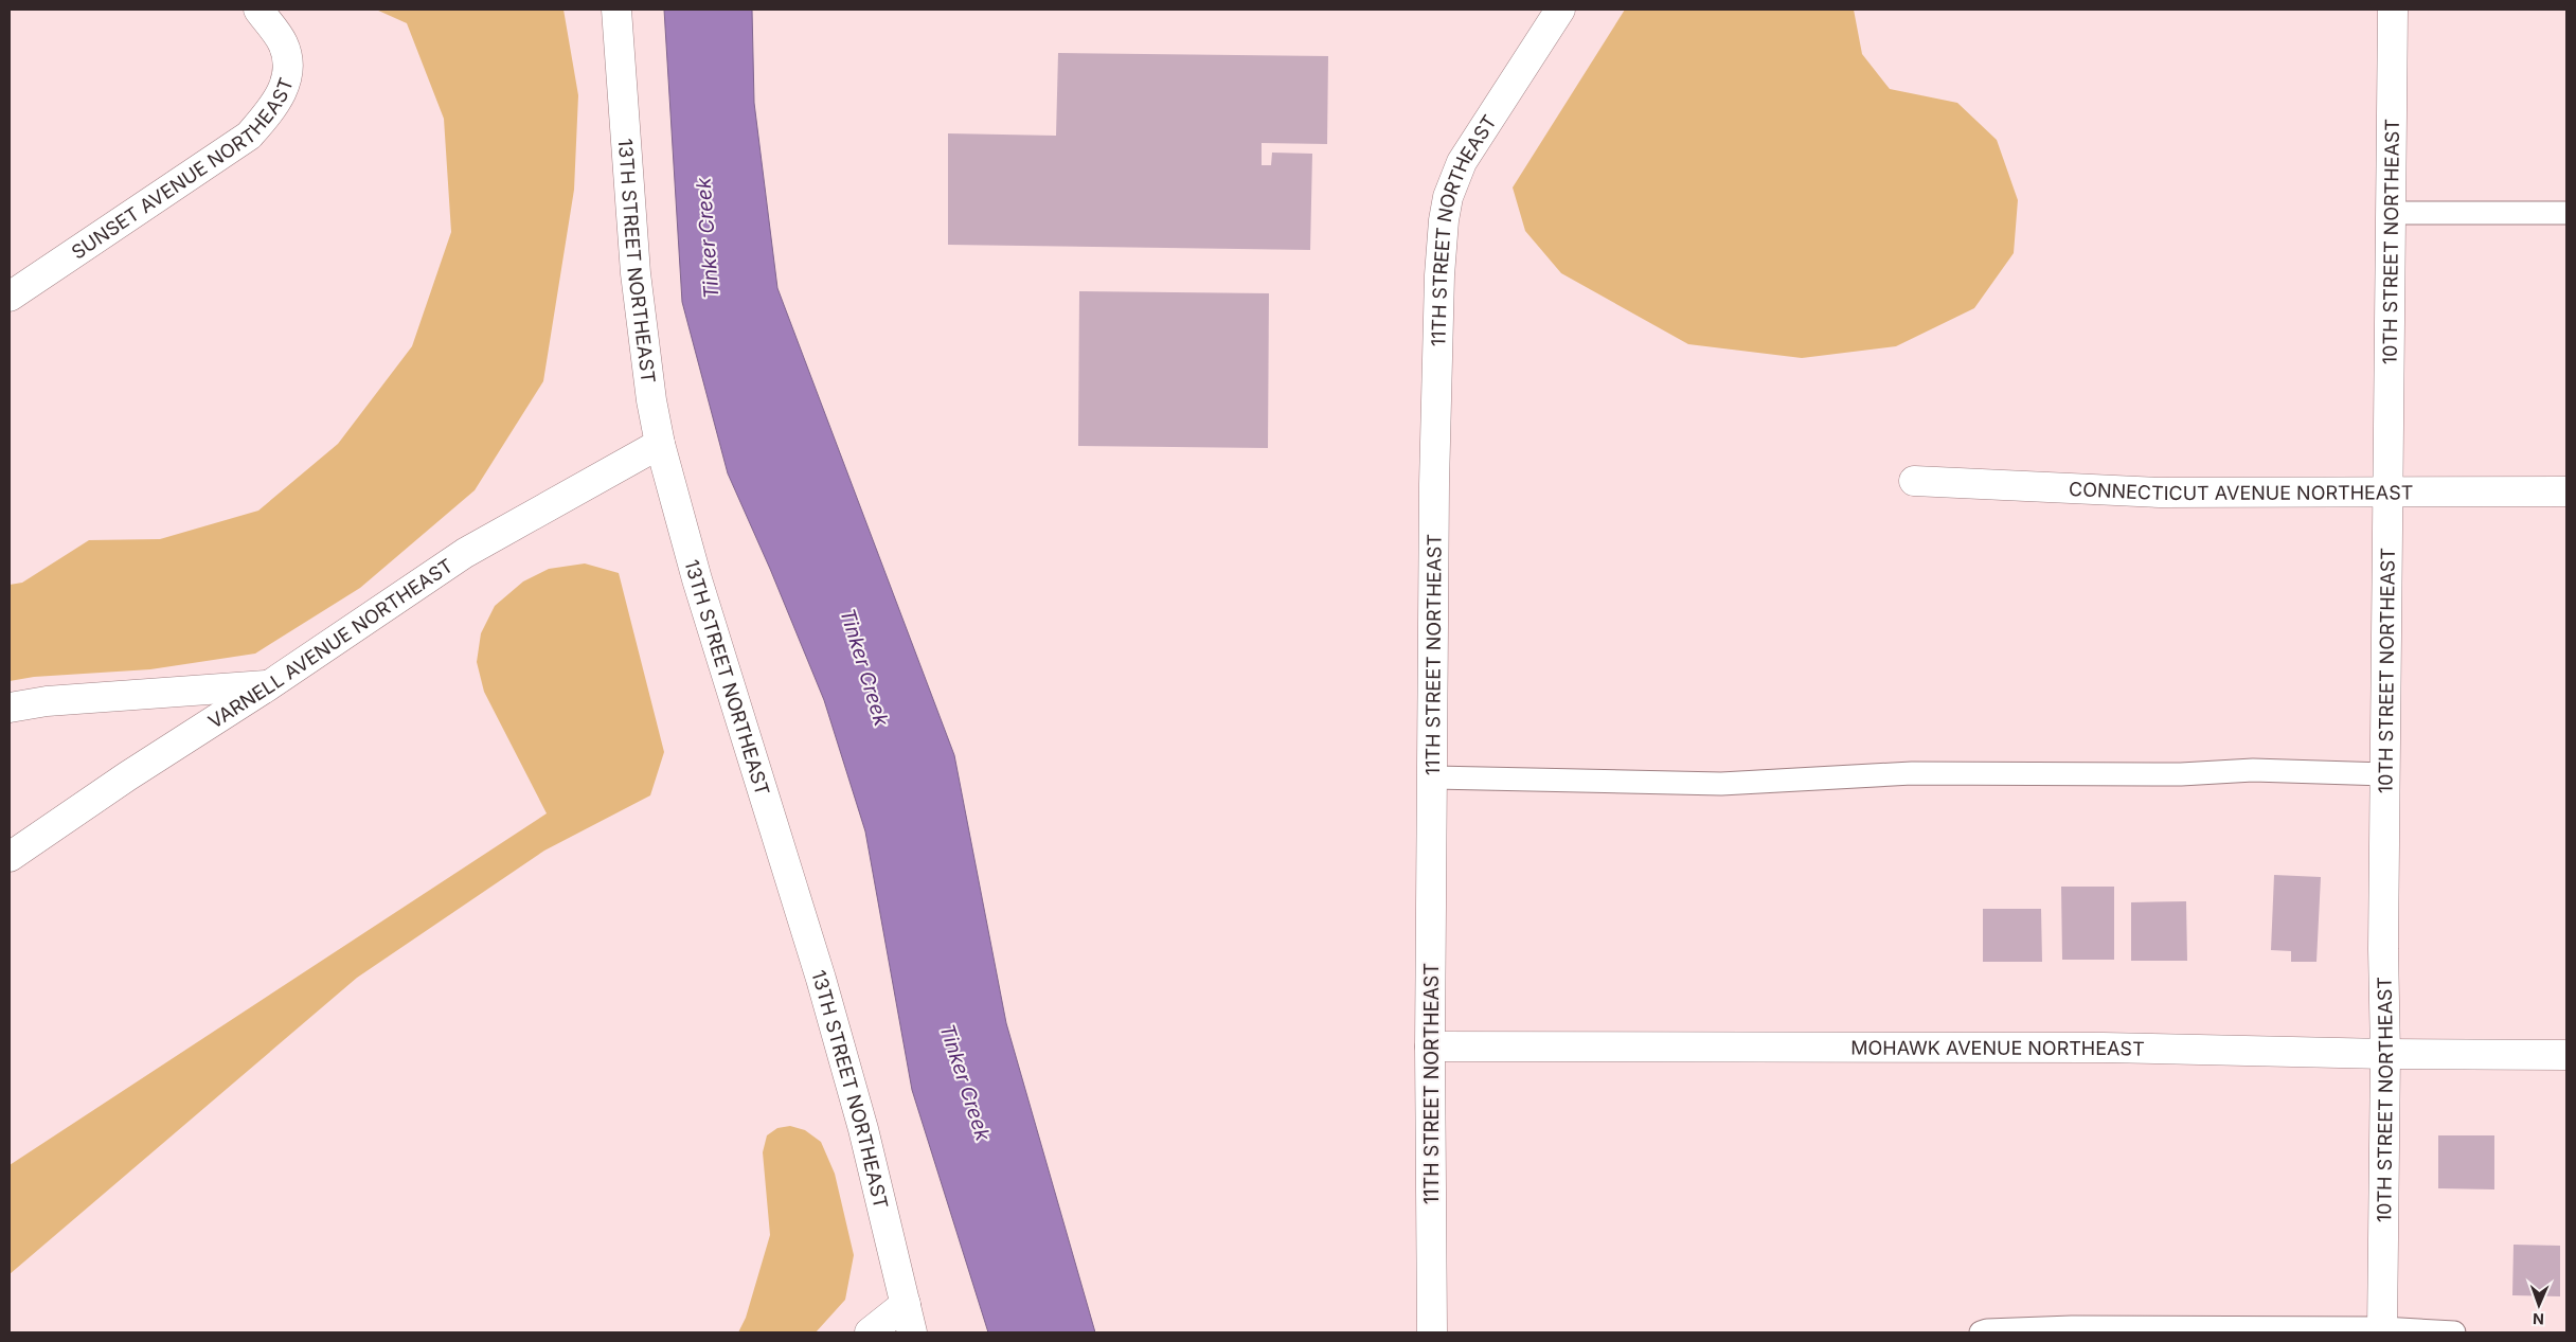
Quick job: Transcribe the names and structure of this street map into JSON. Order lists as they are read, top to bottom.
{
  "streets": {
    "street": [
      "SUNSET AVENUE NORTHEAST",
      "11TH STREET NORTHEAST",
      "10TH STREET NORTHEAST",
      "13TH STREET NORTHEAST",
      "CONNECTICUT AVENUE NORTHEAST",
      "VARNELL AVENUE NORTHEAST",
      "MOHAWK AVENUE NORTHEAST"
    ]
  },
  "crossings": [
    ["11TH STREET NORTHEAST", "MOHAWK AVENUE NORTHEAST"],
    ["10TH STREET NORTHEAST", "CONNECTICUT AVENUE NORTHEAST"],
    ["10TH STREET NORTHEAST", "MOHAWK AVENUE NORTHEAST"],
    ["13TH STREET NORTHEAST", "VARNELL AVENUE NORTHEAST"]
  ],
  "water": ["Tinker Creek"],
  "north": "bottom"
}
